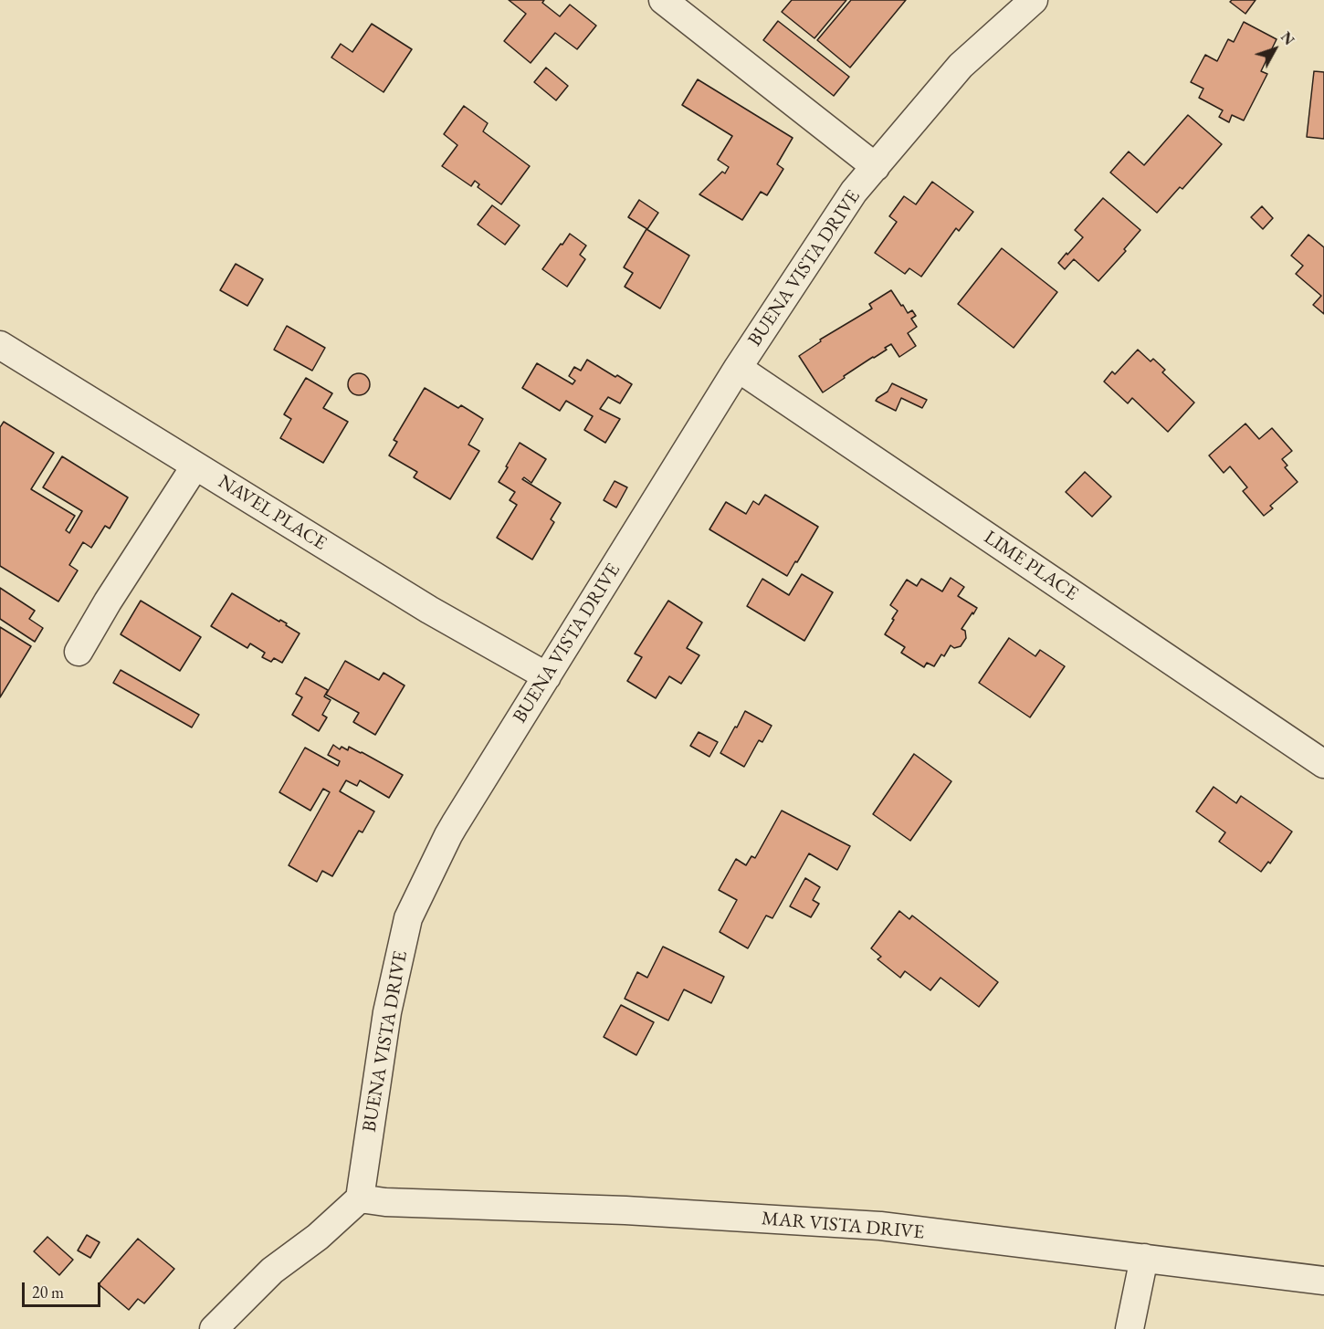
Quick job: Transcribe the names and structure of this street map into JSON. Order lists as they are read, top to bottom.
{
  "streets": {
    "street": [
      "BUENA VISTA DRIVE",
      "NAVEL PLACE",
      "LIME PLACE",
      "MAR VISTA DRIVE"
    ]
  },
  "crossings": [
    ["BUENA VISTA DRIVE", "NAVEL PLACE"],
    ["BUENA VISTA DRIVE", "LIME PLACE"],
    ["BUENA VISTA DRIVE", "MAR VISTA DRIVE"]
  ],
  "scale_bar": "20 m",
  "north": "top right"
}
